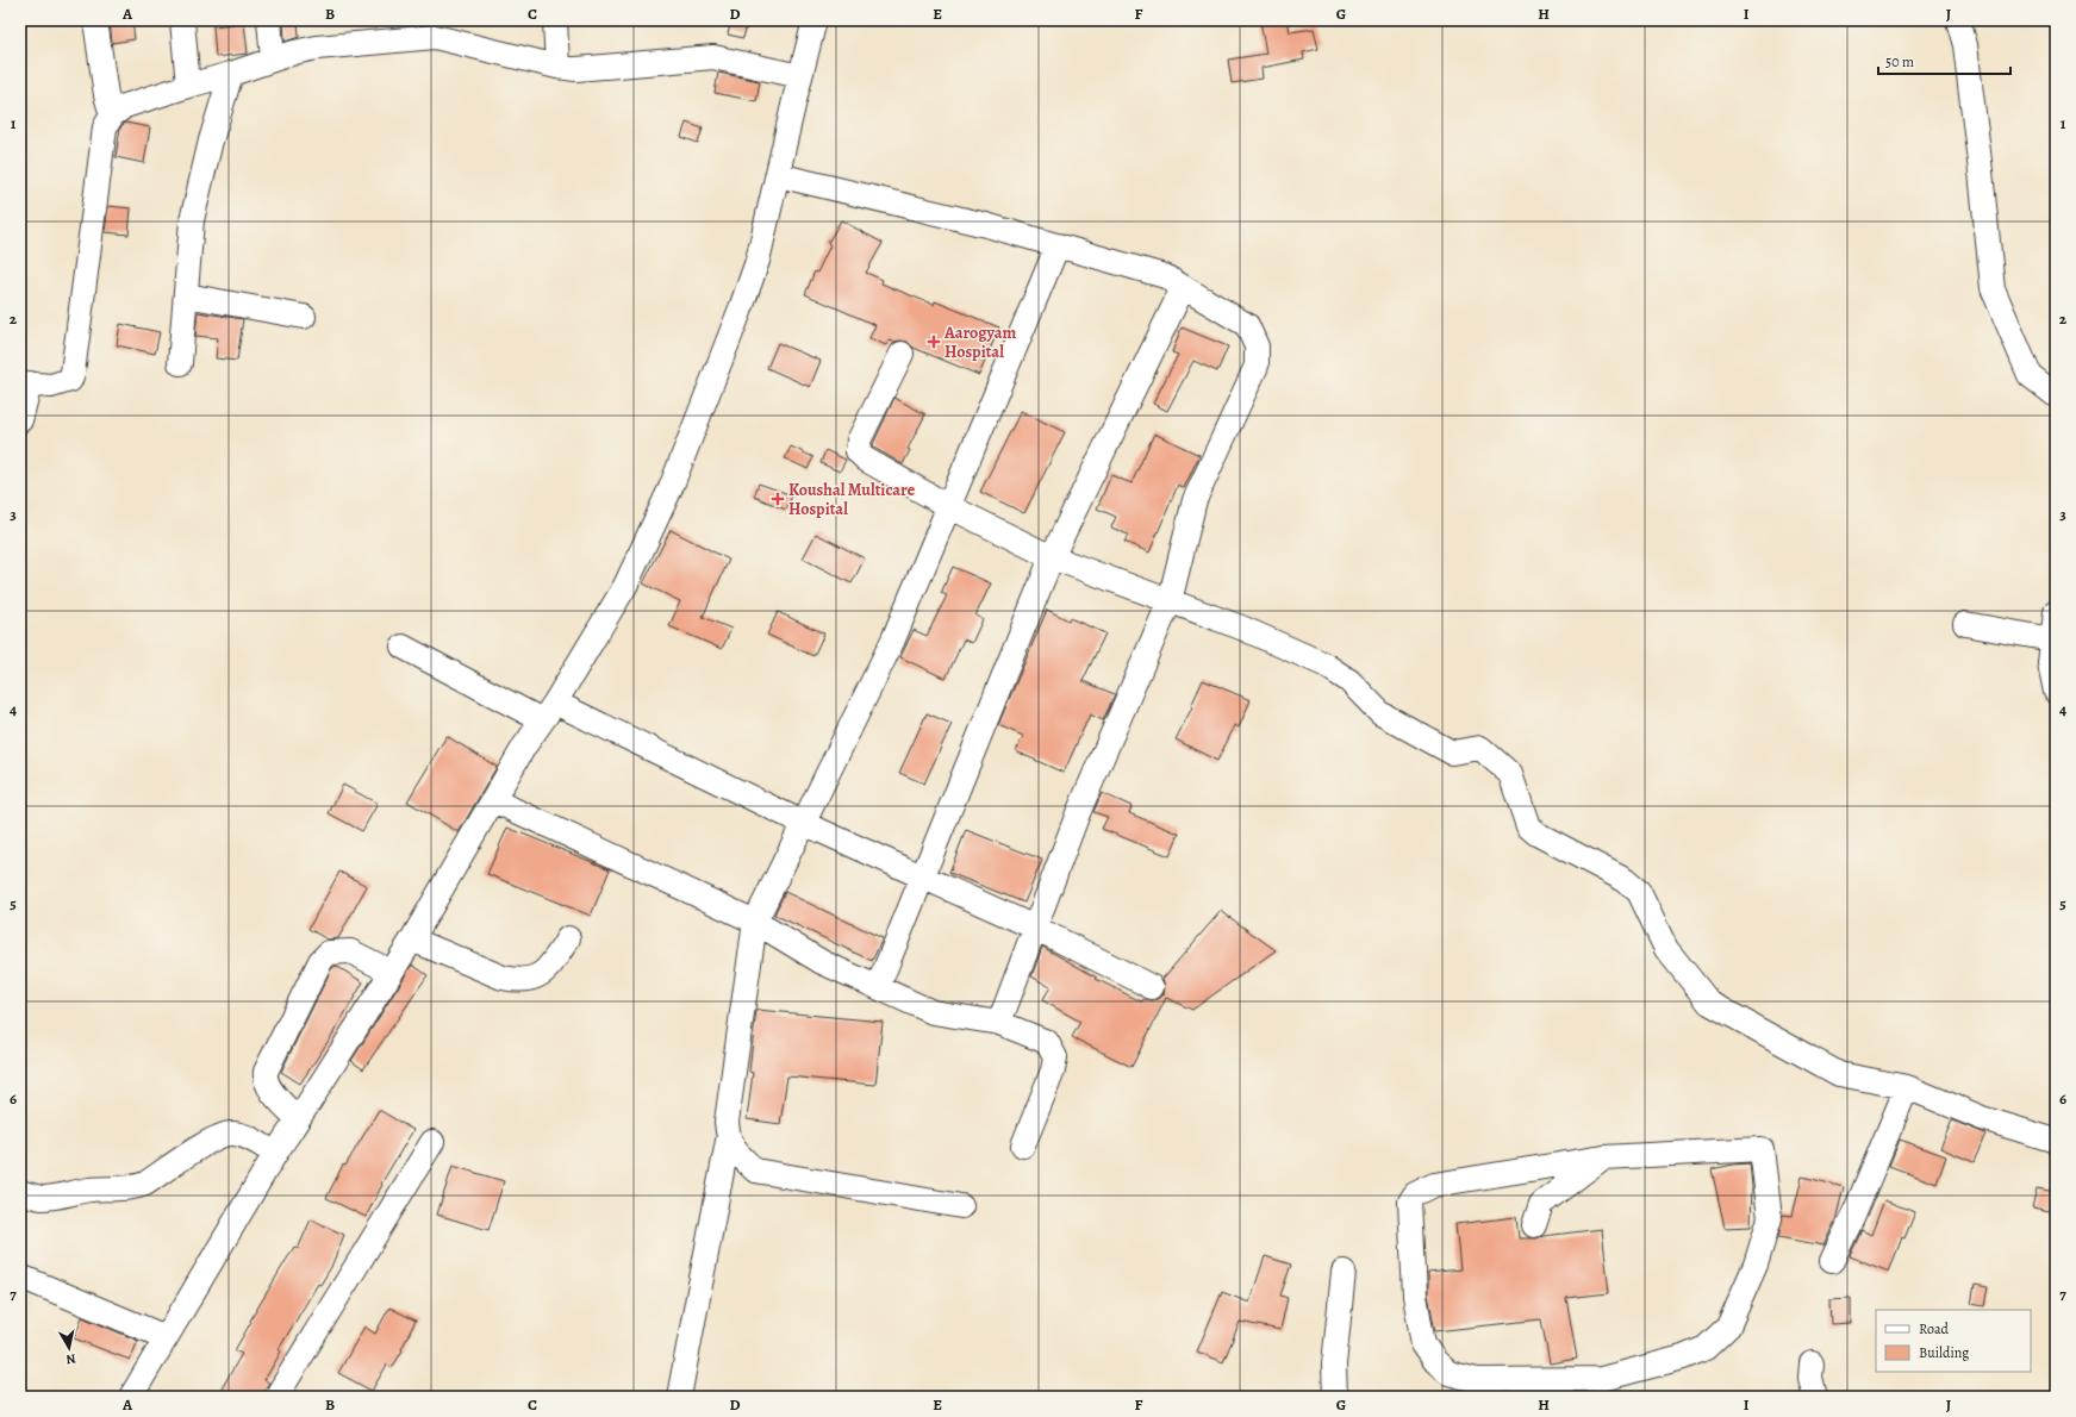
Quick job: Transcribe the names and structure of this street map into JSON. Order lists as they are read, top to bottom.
{
  "places": {
    "health": ["Aarogyam Hospital", "Koushal Multicare Hospital"]
  },
  "legend": ["Road", "Building"],
  "scale_bar": "50 m",
  "north": "bottom",
  "grid": {
    "columns": [
      "A",
      "B",
      "C",
      "D",
      "E",
      "F",
      "G",
      "H",
      "I",
      "J"
    ],
    "rows": [
      "1",
      "2",
      "3",
      "4",
      "5",
      "6",
      "7"
    ]
  }
}
